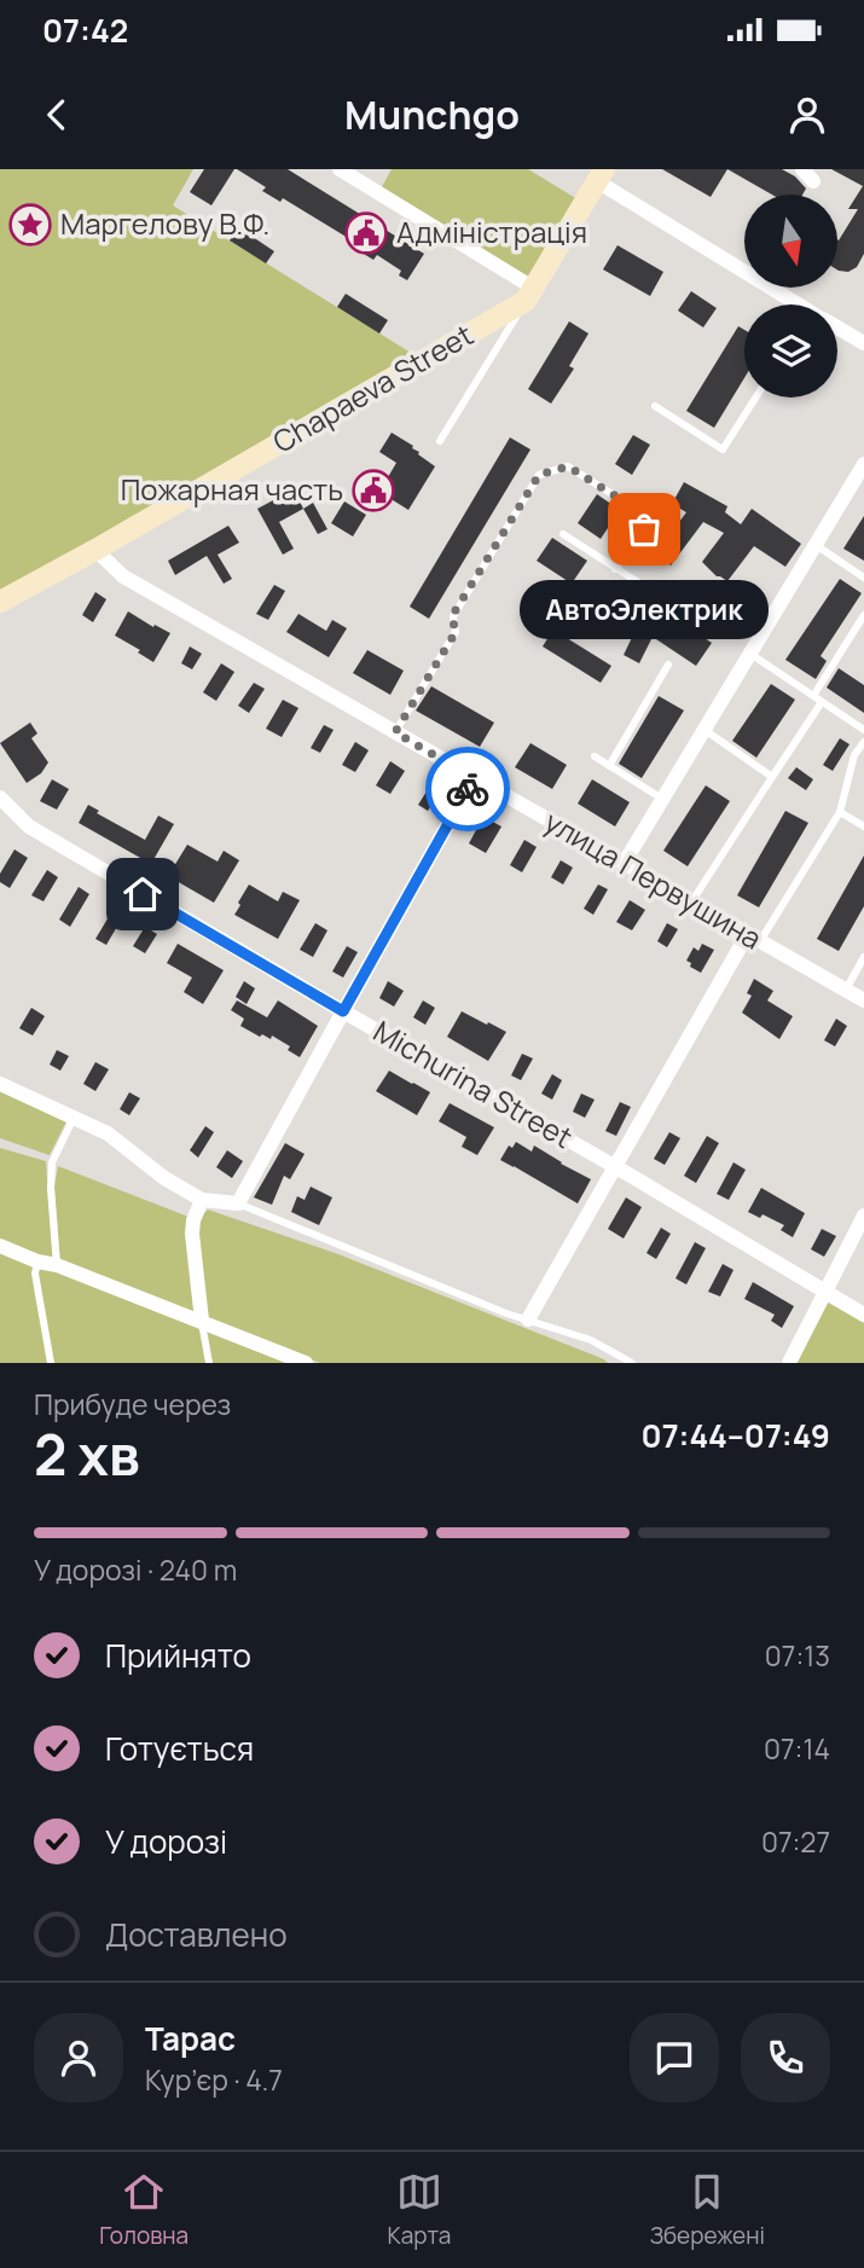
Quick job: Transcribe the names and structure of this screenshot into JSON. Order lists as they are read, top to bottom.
{
  "streets": {
    "main road": ["Chapaeva Street"],
    "street": ["улица Первушина", "Michurina Street"]
  },
  "crossings": [
    ["Chapaeva Street", "улица Первушина"]
  ],
  "places": {
    "place": ["Маргелову В.Ф."],
    "public building": ["Адміністрація", "Пожарная часть"],
    "other": ["АвтоЭлектрик"]
  },
  "north": "bottom",
  "page": {
    "status": "07:42",
    "header": "Munchgo",
    "bubble": "АвтоЭлектрик",
    "heading": ["2 хв", "Прибуде через", "07:44–07:49"],
    "panel": ["Тарас", "Кур’єр · 4.7"],
    "bar": "У дорозі · 240 m",
    "list": [
      ["Прийнято", "07:13"],
      ["Готується", "07:14"],
      ["У дорозі", "07:27"],
      "Доставлено"
    ],
    "tabs": ["Головна", "Карта", "Збережені"]
  }
}
